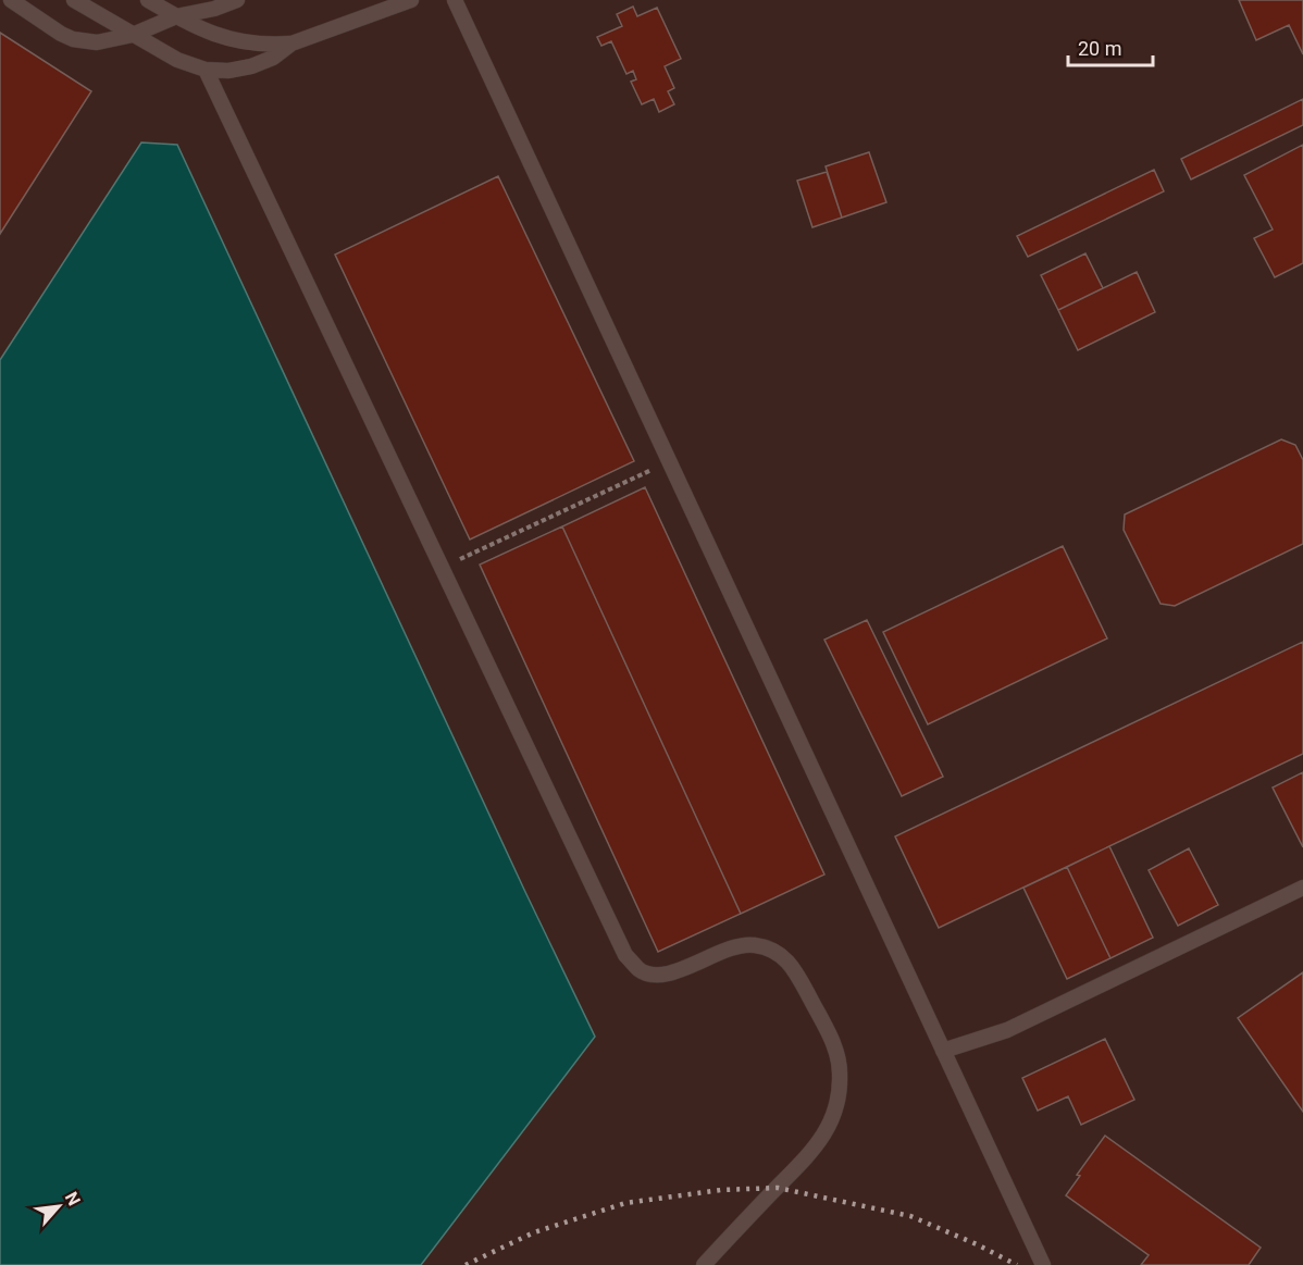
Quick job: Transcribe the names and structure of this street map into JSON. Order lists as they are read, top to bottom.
{
  "scale_bar": "20 m",
  "north": "top right"
}
